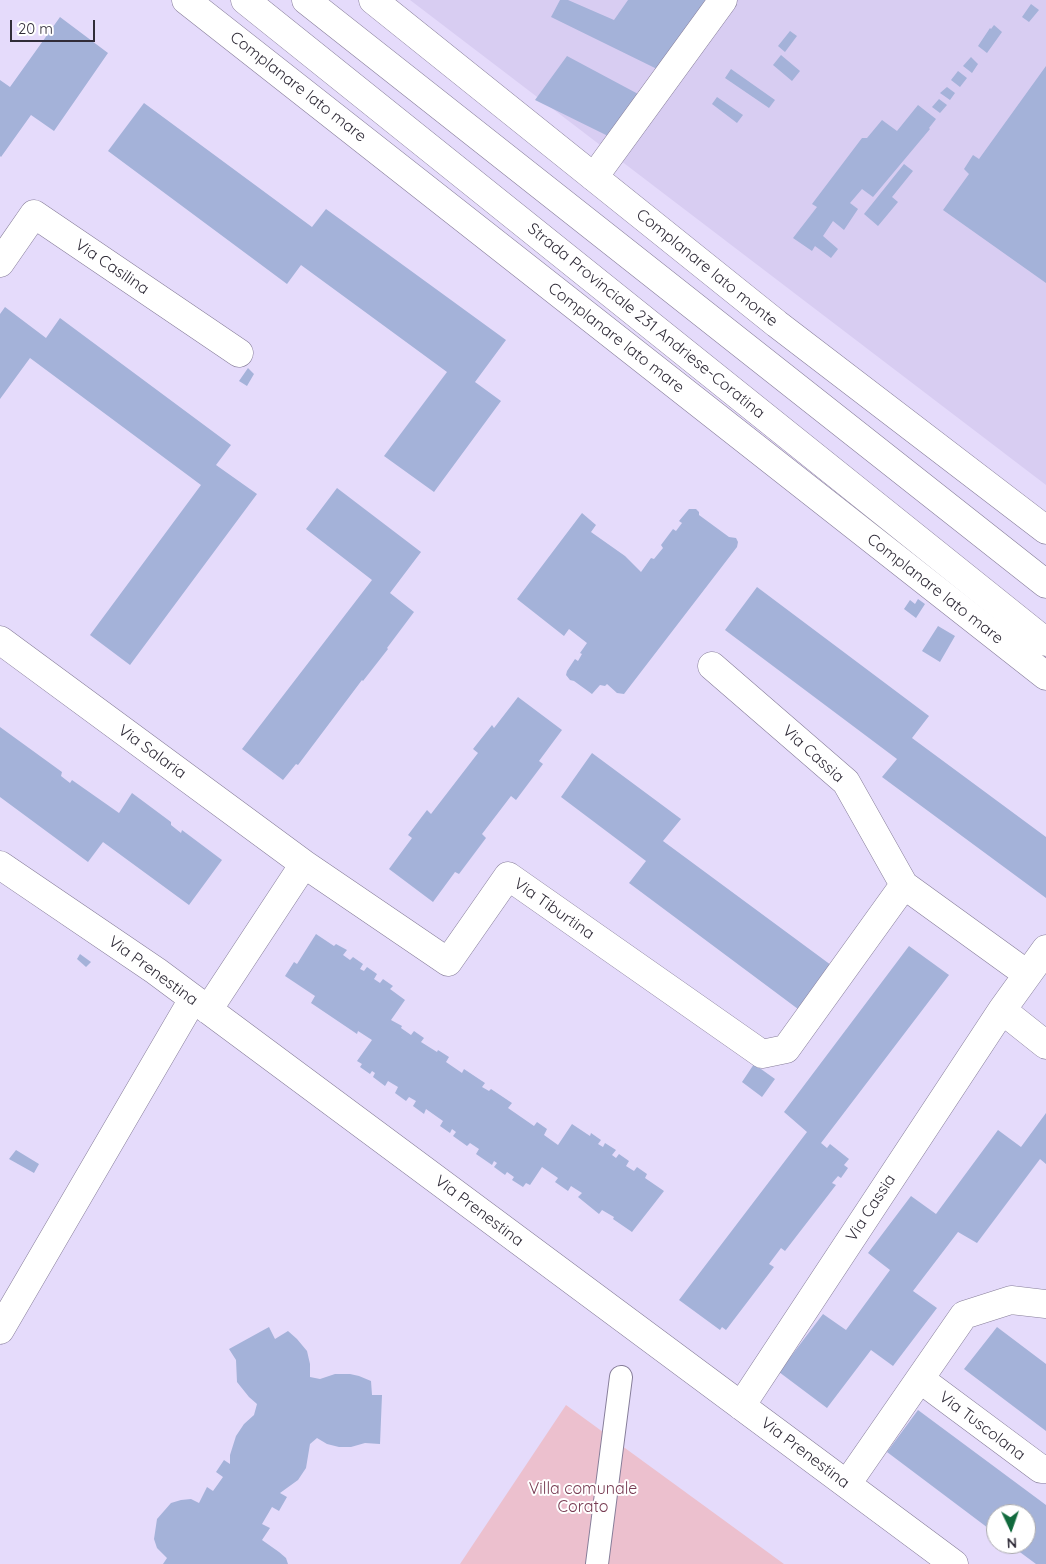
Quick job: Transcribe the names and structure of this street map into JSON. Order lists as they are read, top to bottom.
{
  "streets": {
    "main road": [
      "Complanare lato mare",
      "Via Casilina",
      "Complanare lato monte",
      "Strada Provinciale 231 Andriese-Coratina",
      "Via Salaria",
      "Via Cassia",
      "Via Tiburtina",
      "Via Prenestina",
      "Via Tuscolana"
    ]
  },
  "crossings": [
    ["Via Salaria", "Via Tiburtina"],
    ["Via Cassia", "Via Tiburtina"],
    ["Via Cassia", "Via Prenestina"]
  ],
  "parks": ["Villa comunale Corato"],
  "scale_bar": "20 m",
  "north": "bottom"
}
